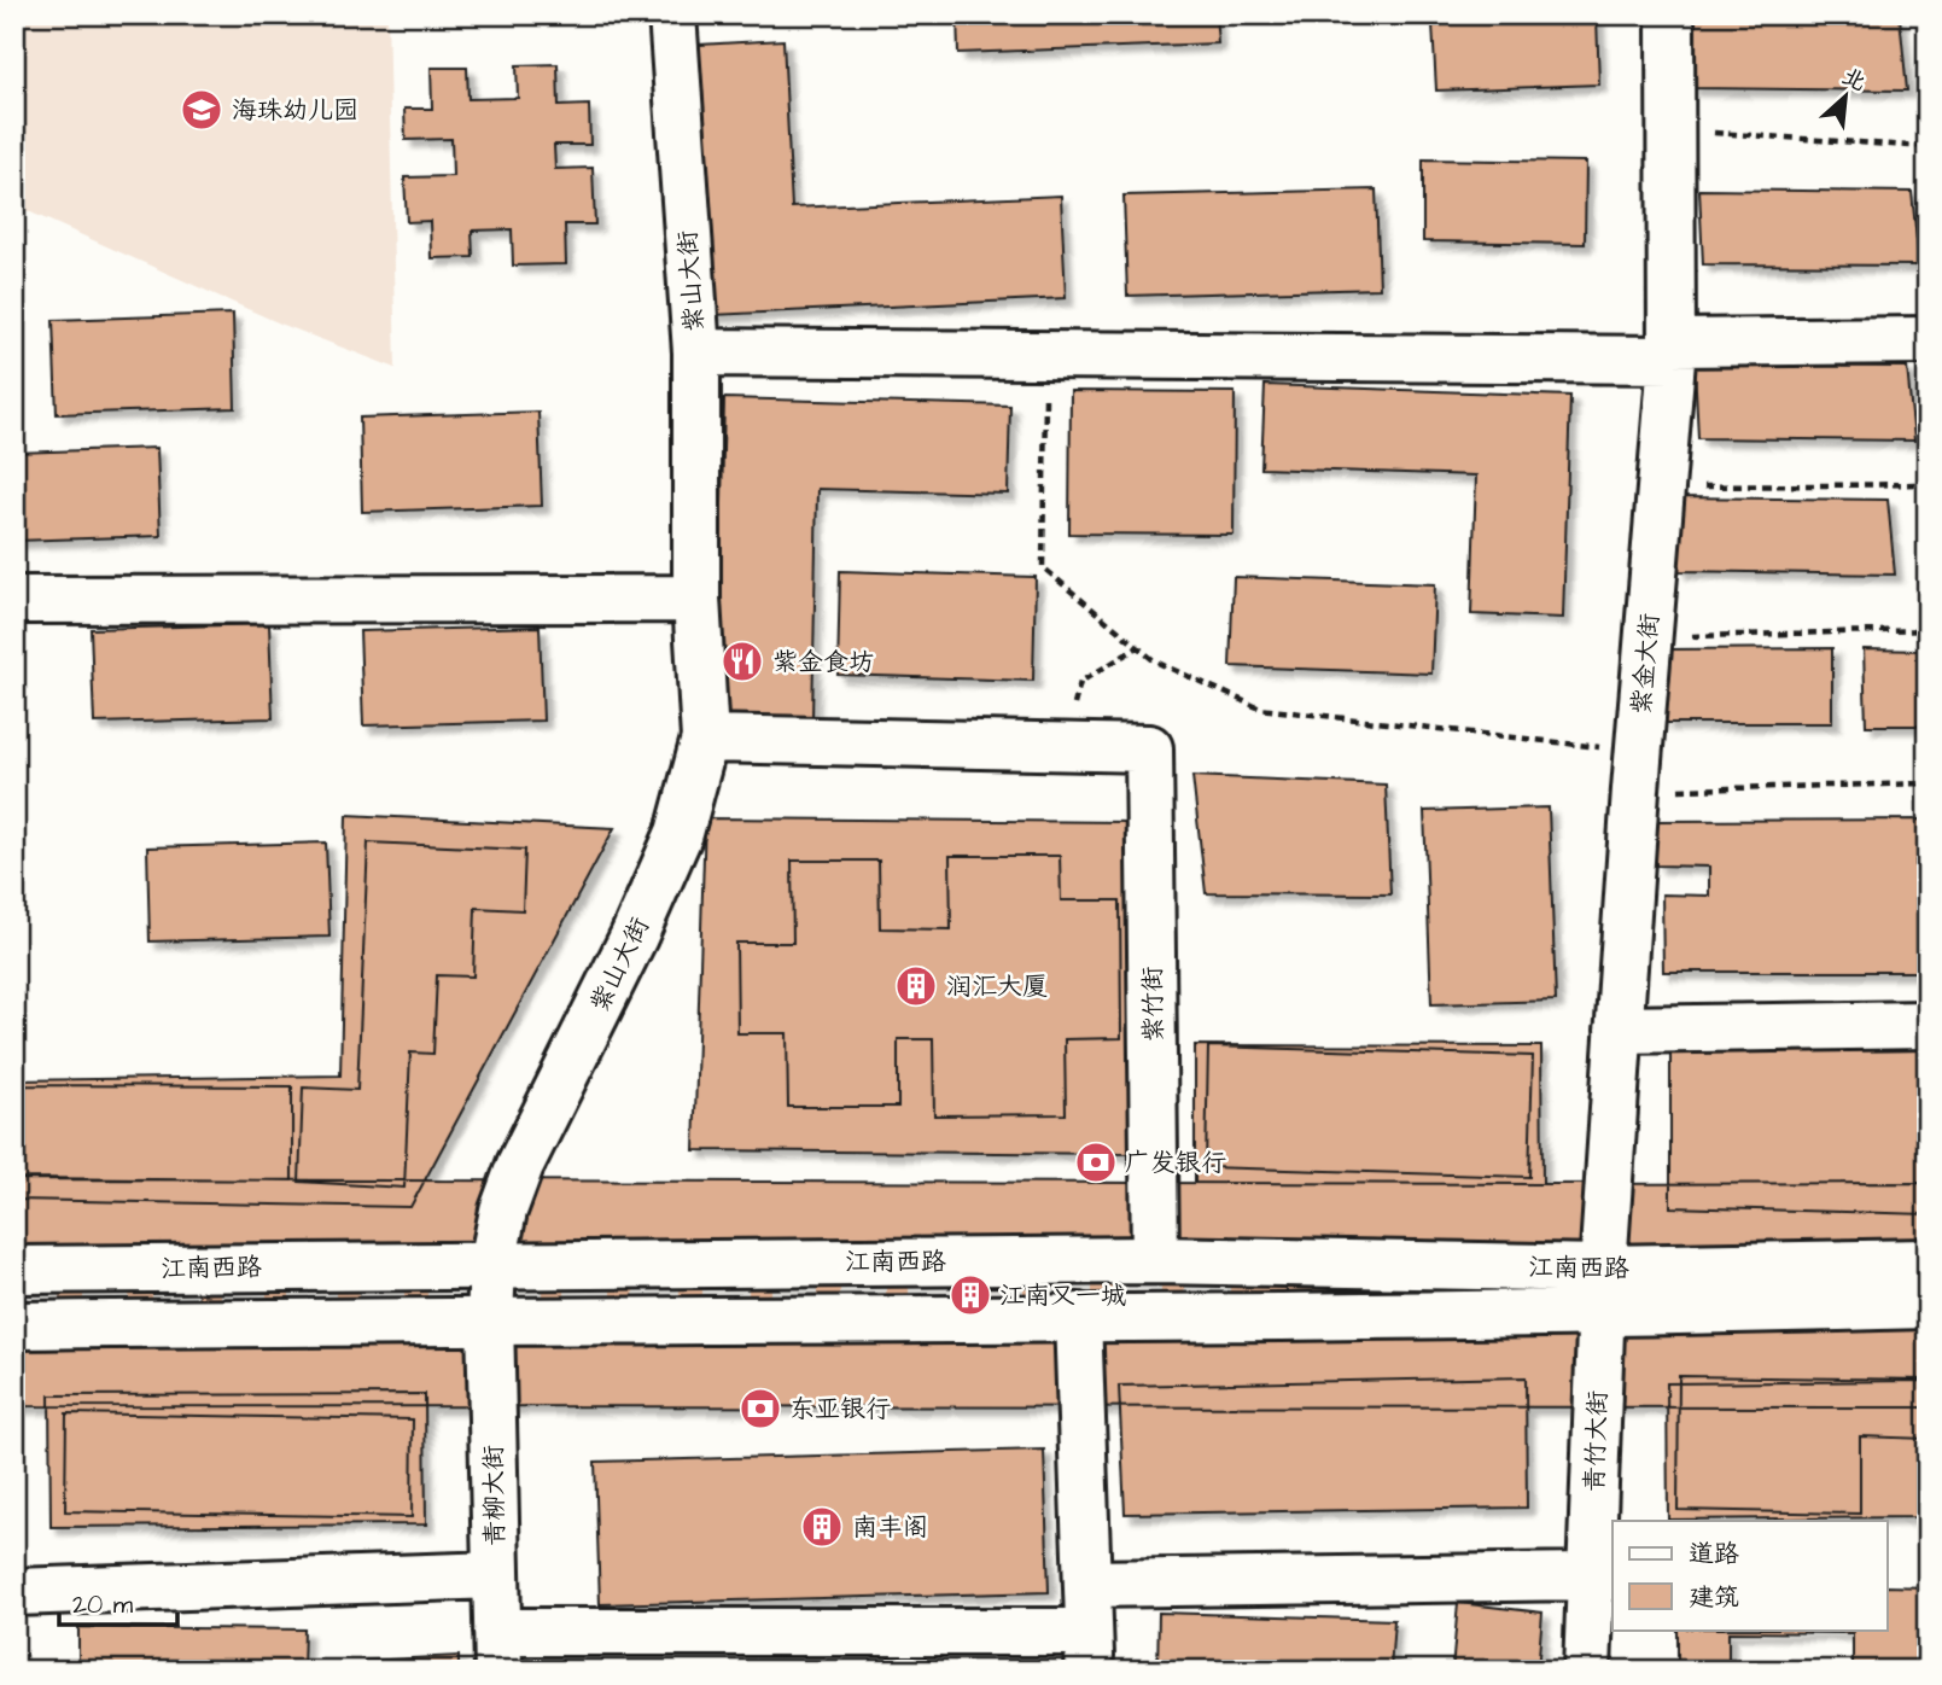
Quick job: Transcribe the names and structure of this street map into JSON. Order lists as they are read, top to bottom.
{
  "streets": {
    "street": [
      "紫山大街",
      "紫金大街",
      "紫竹街",
      "江南西路",
      "青竹大街",
      "青柳大街"
    ]
  },
  "crossings": [
    ["紫山大街", "江南西路"],
    ["紫山大街", "青柳大街"],
    ["紫金大街", "江南西路"],
    ["紫金大街", "青竹大街"],
    ["紫竹街", "江南西路"],
    ["江南西路", "青竹大街"]
  ],
  "places": {
    "school or university": ["海珠幼儿园"],
    "restaurant": ["紫金食坊"],
    "building": ["润汇大厦", "江南又一城", "南丰阁"],
    "bank": ["广发银行", "东亚银行"]
  },
  "legend": ["道路", "建筑"],
  "scale_bar": "20 m",
  "north": "top right"
}
